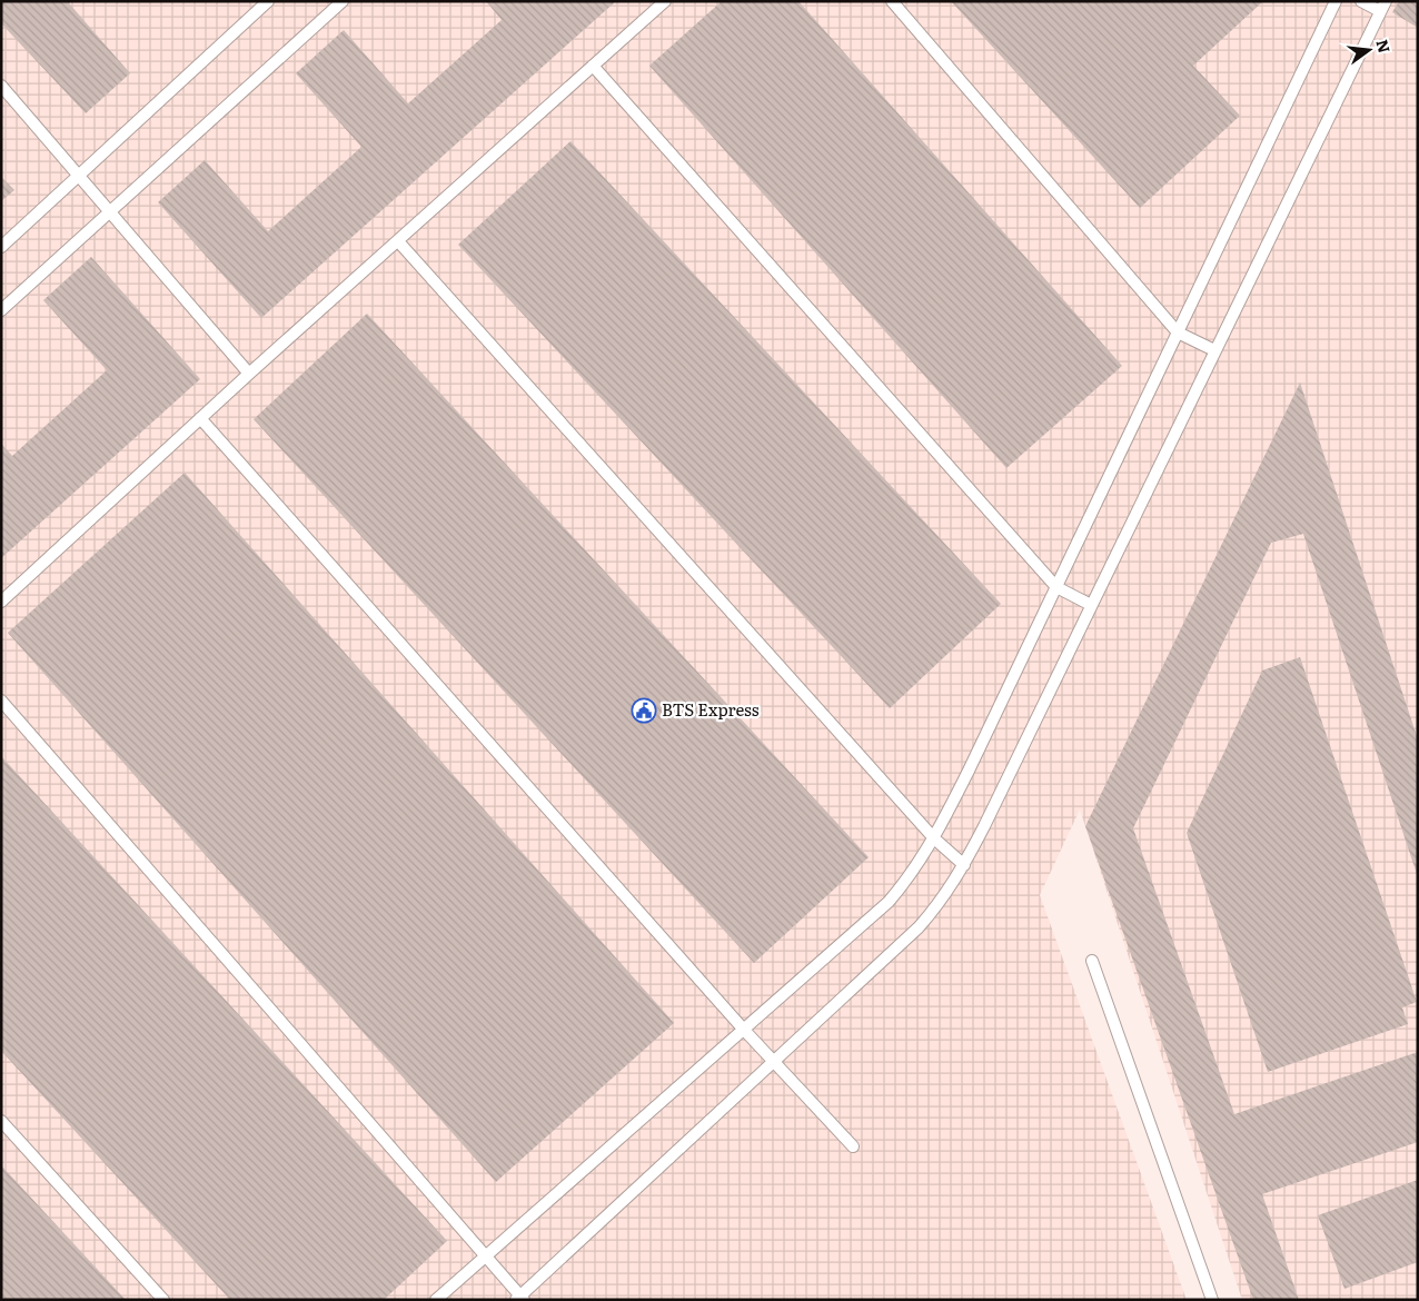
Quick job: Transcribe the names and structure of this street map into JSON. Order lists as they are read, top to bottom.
{
  "places": {
    "public building": ["BTS Express"]
  },
  "north": "right"
}
